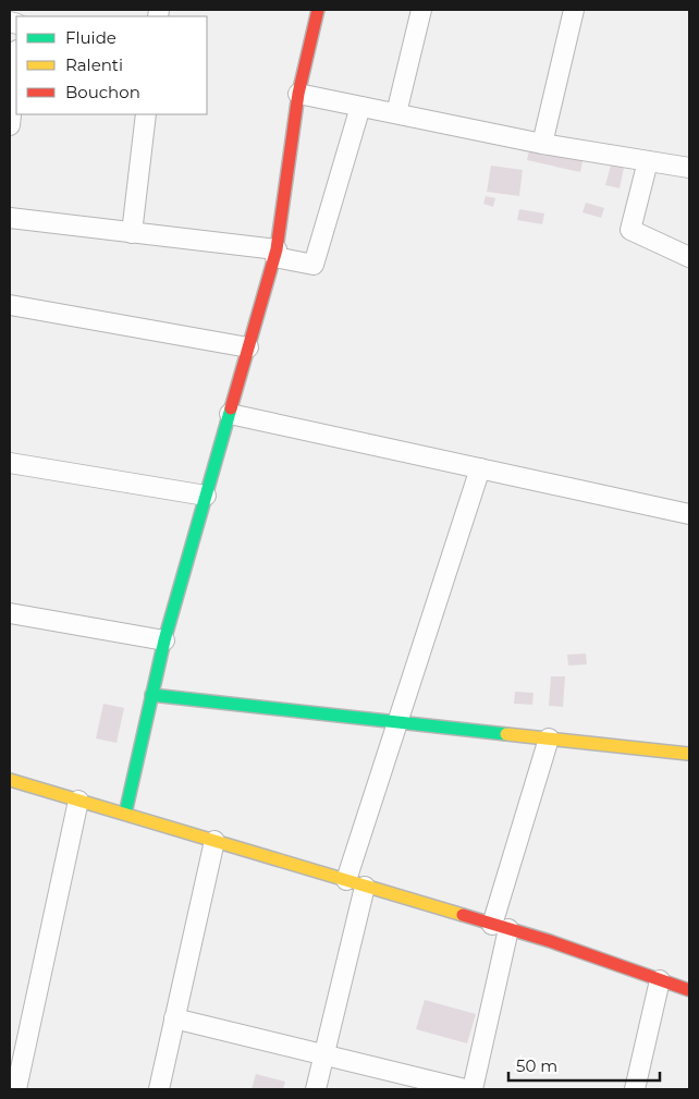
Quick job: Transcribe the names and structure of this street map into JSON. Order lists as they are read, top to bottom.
{
  "legend": ["Fluide", "Ralenti", "Bouchon"],
  "scale_bar": "50 m"
}
